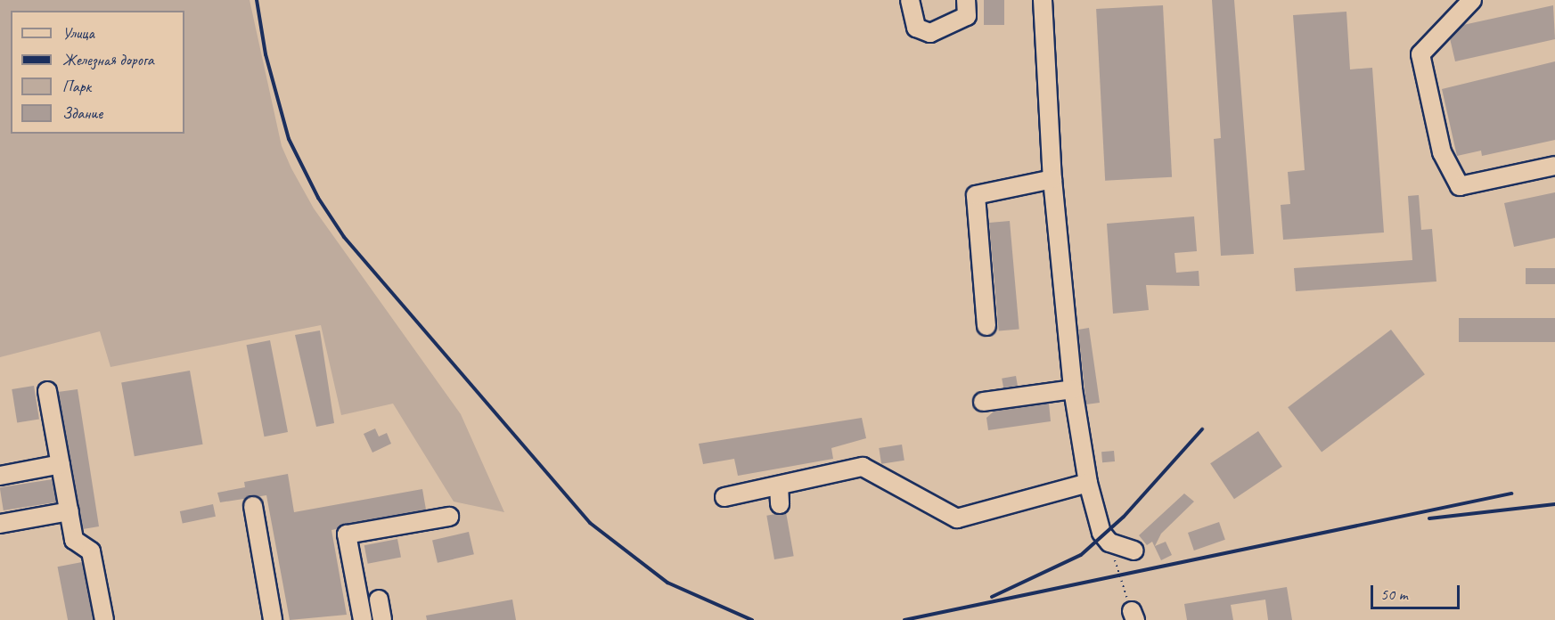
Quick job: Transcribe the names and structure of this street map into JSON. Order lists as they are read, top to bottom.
{
  "legend": [
    "Улица",
    "Железная дорога",
    "Парк",
    "Здание"
  ],
  "scale_bar": "50 m"
}
